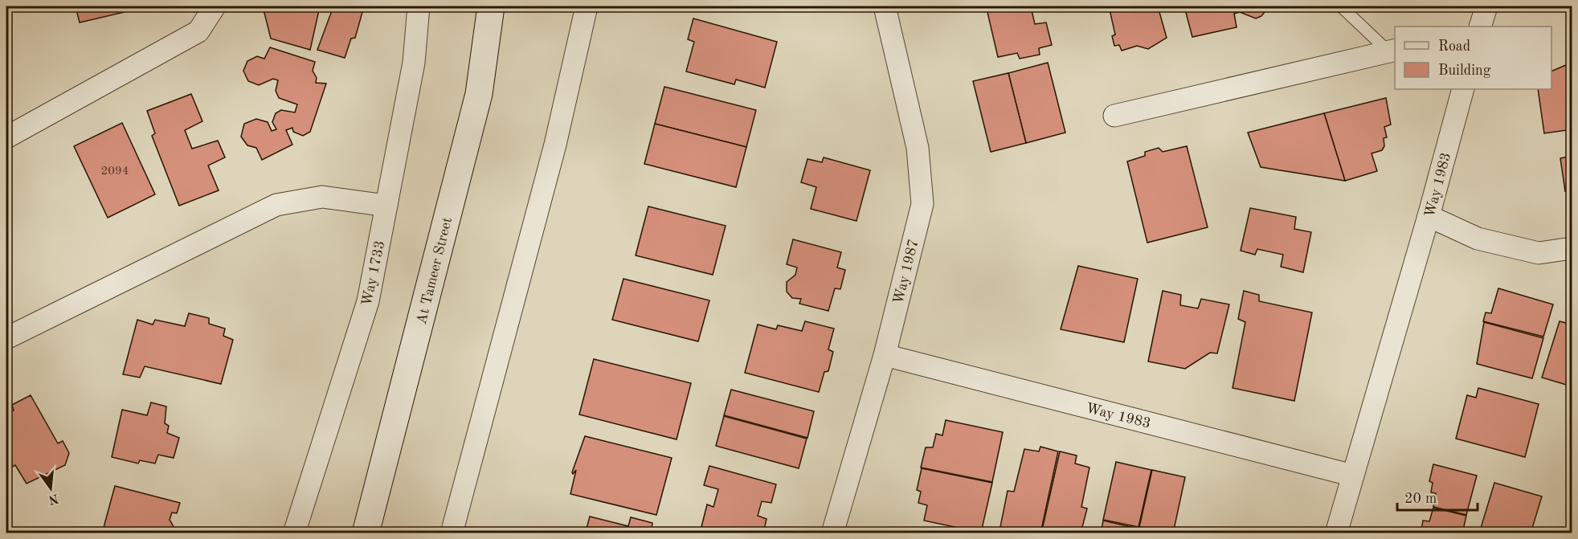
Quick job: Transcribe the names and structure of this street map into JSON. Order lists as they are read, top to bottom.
{
  "streets": {
    "main road": ["At Tameer Street"],
    "street": ["Way 1983", "Way 1987", "Way 1733"]
  },
  "crossings": [
    ["Way 1983", "Way 1987"]
  ],
  "house_numbers": ["2094"],
  "legend": ["Road", "Building"],
  "scale_bar": "20 m",
  "north": "bottom"
}
